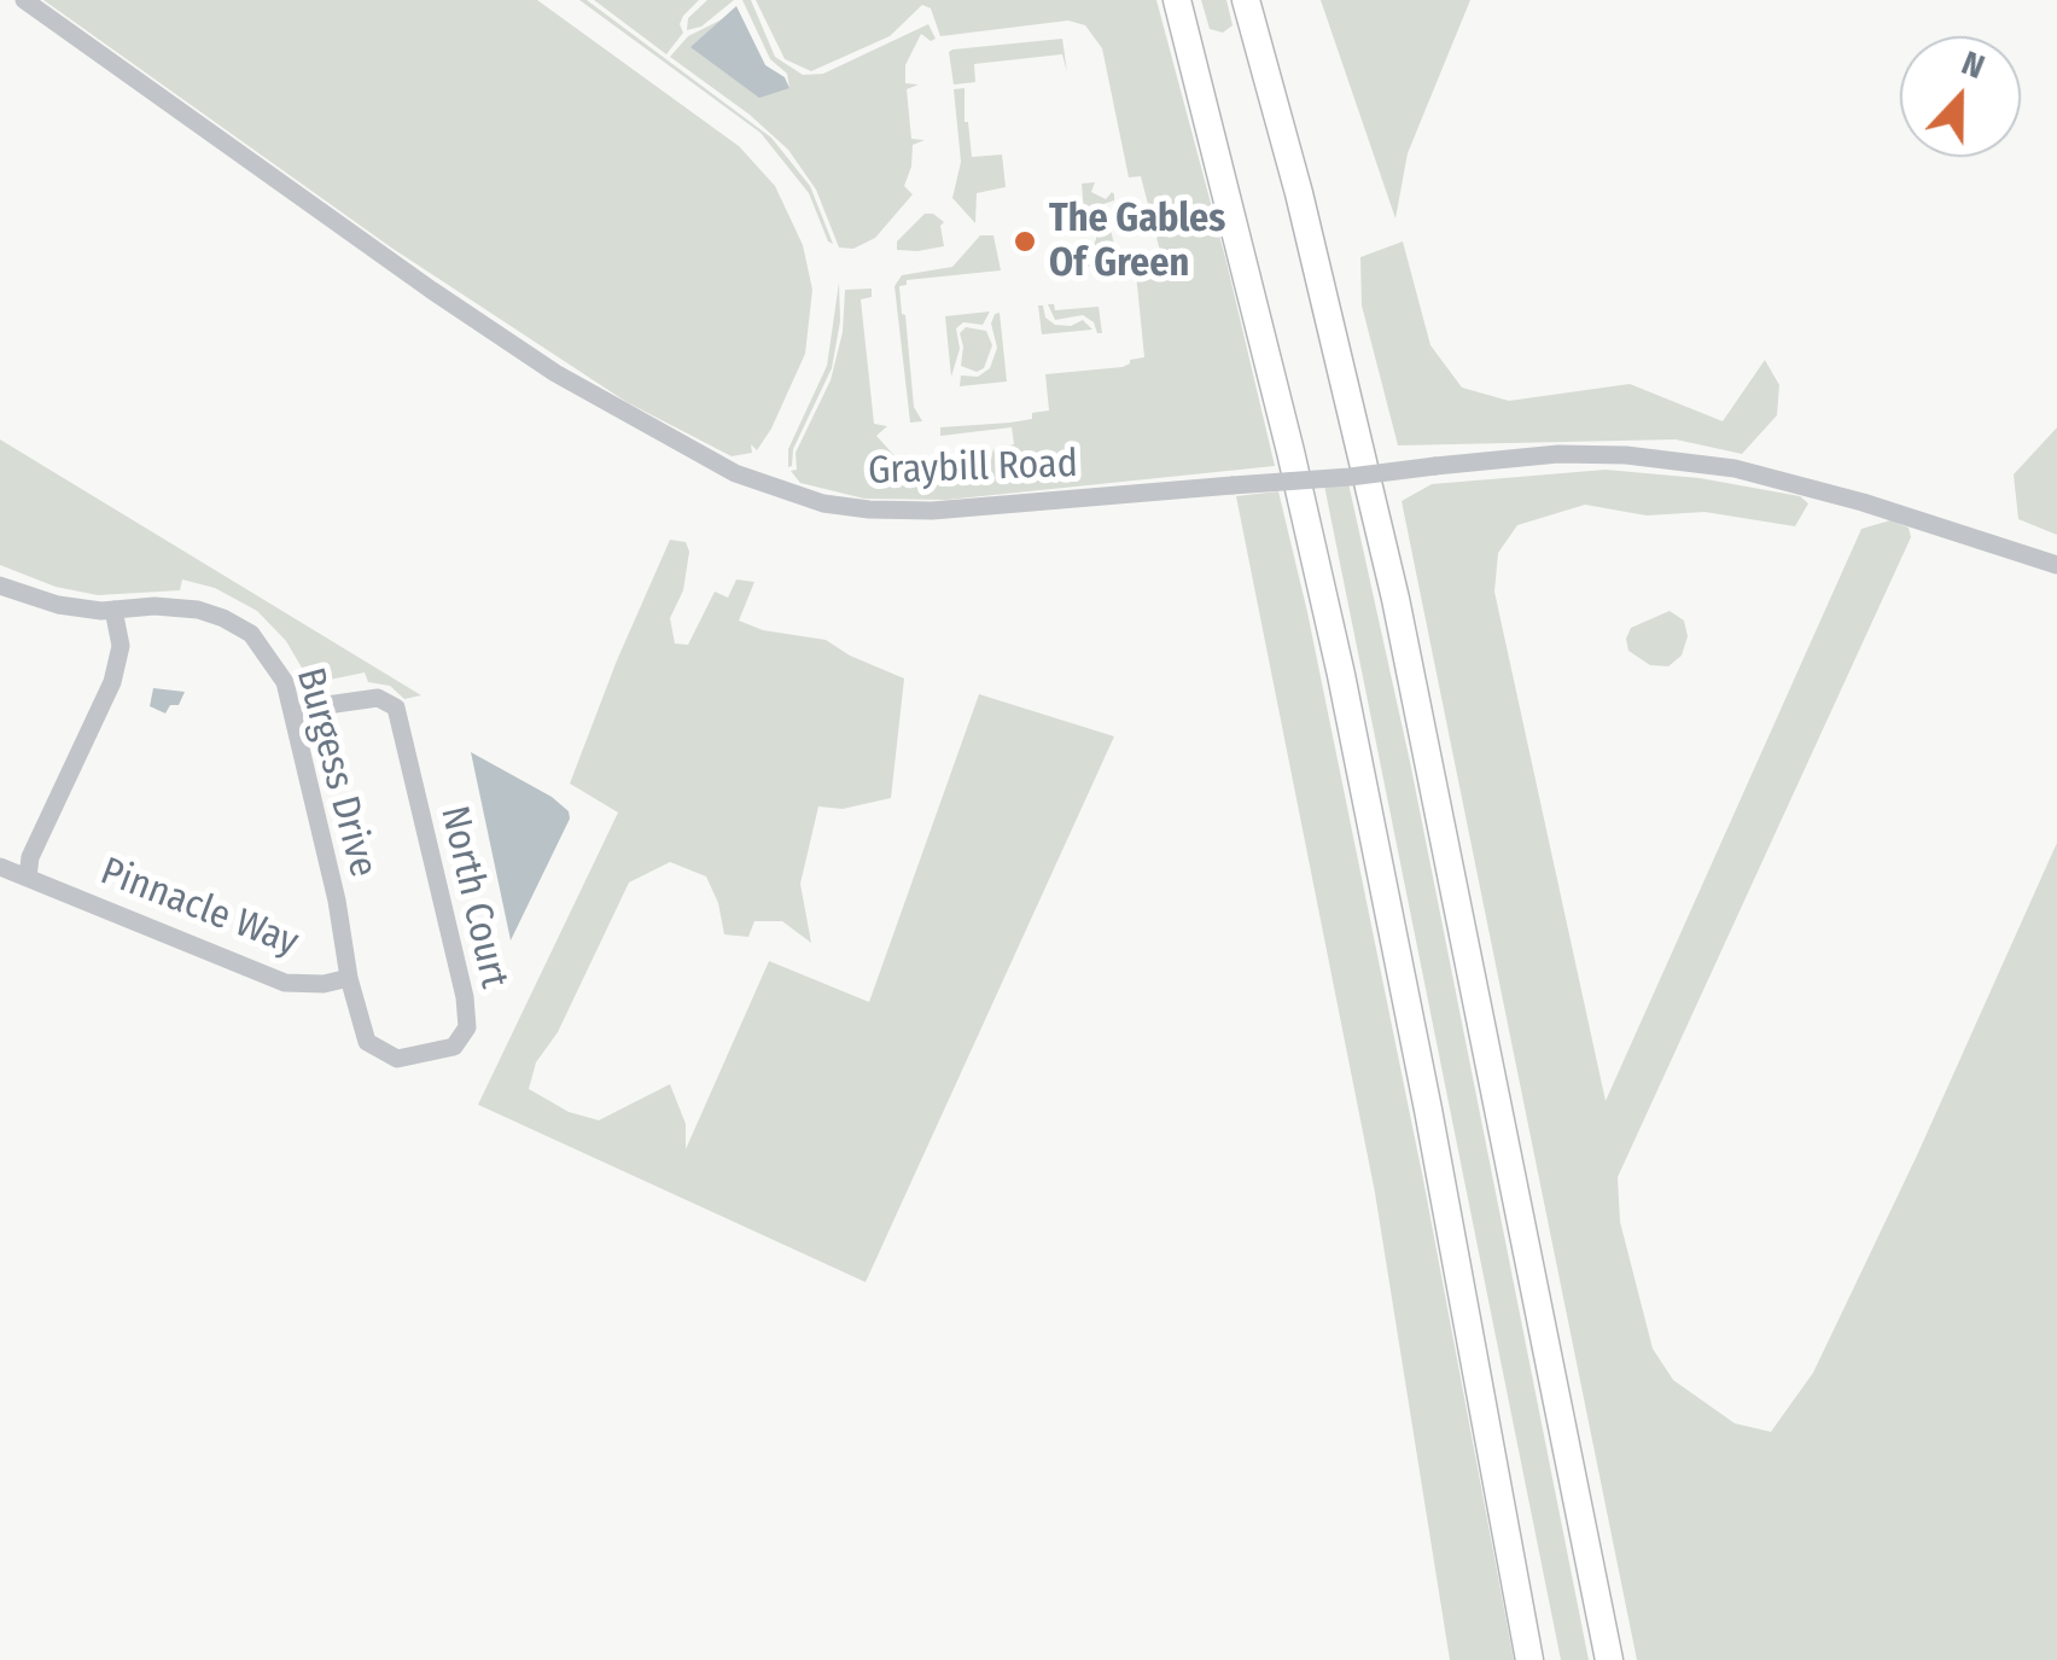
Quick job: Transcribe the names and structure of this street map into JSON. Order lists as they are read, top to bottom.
{
  "streets": {
    "street": [
      "Graybill Road",
      "Burgess Drive",
      "North Court",
      "Pinnacle Way"
    ]
  },
  "crossings": [
    ["Burgess Drive", "North Court"],
    ["Burgess Drive", "Pinnacle Way"],
    ["North Court", "Pinnacle Way"]
  ],
  "places": ["The Gables Of Green"],
  "north": "top"
}
